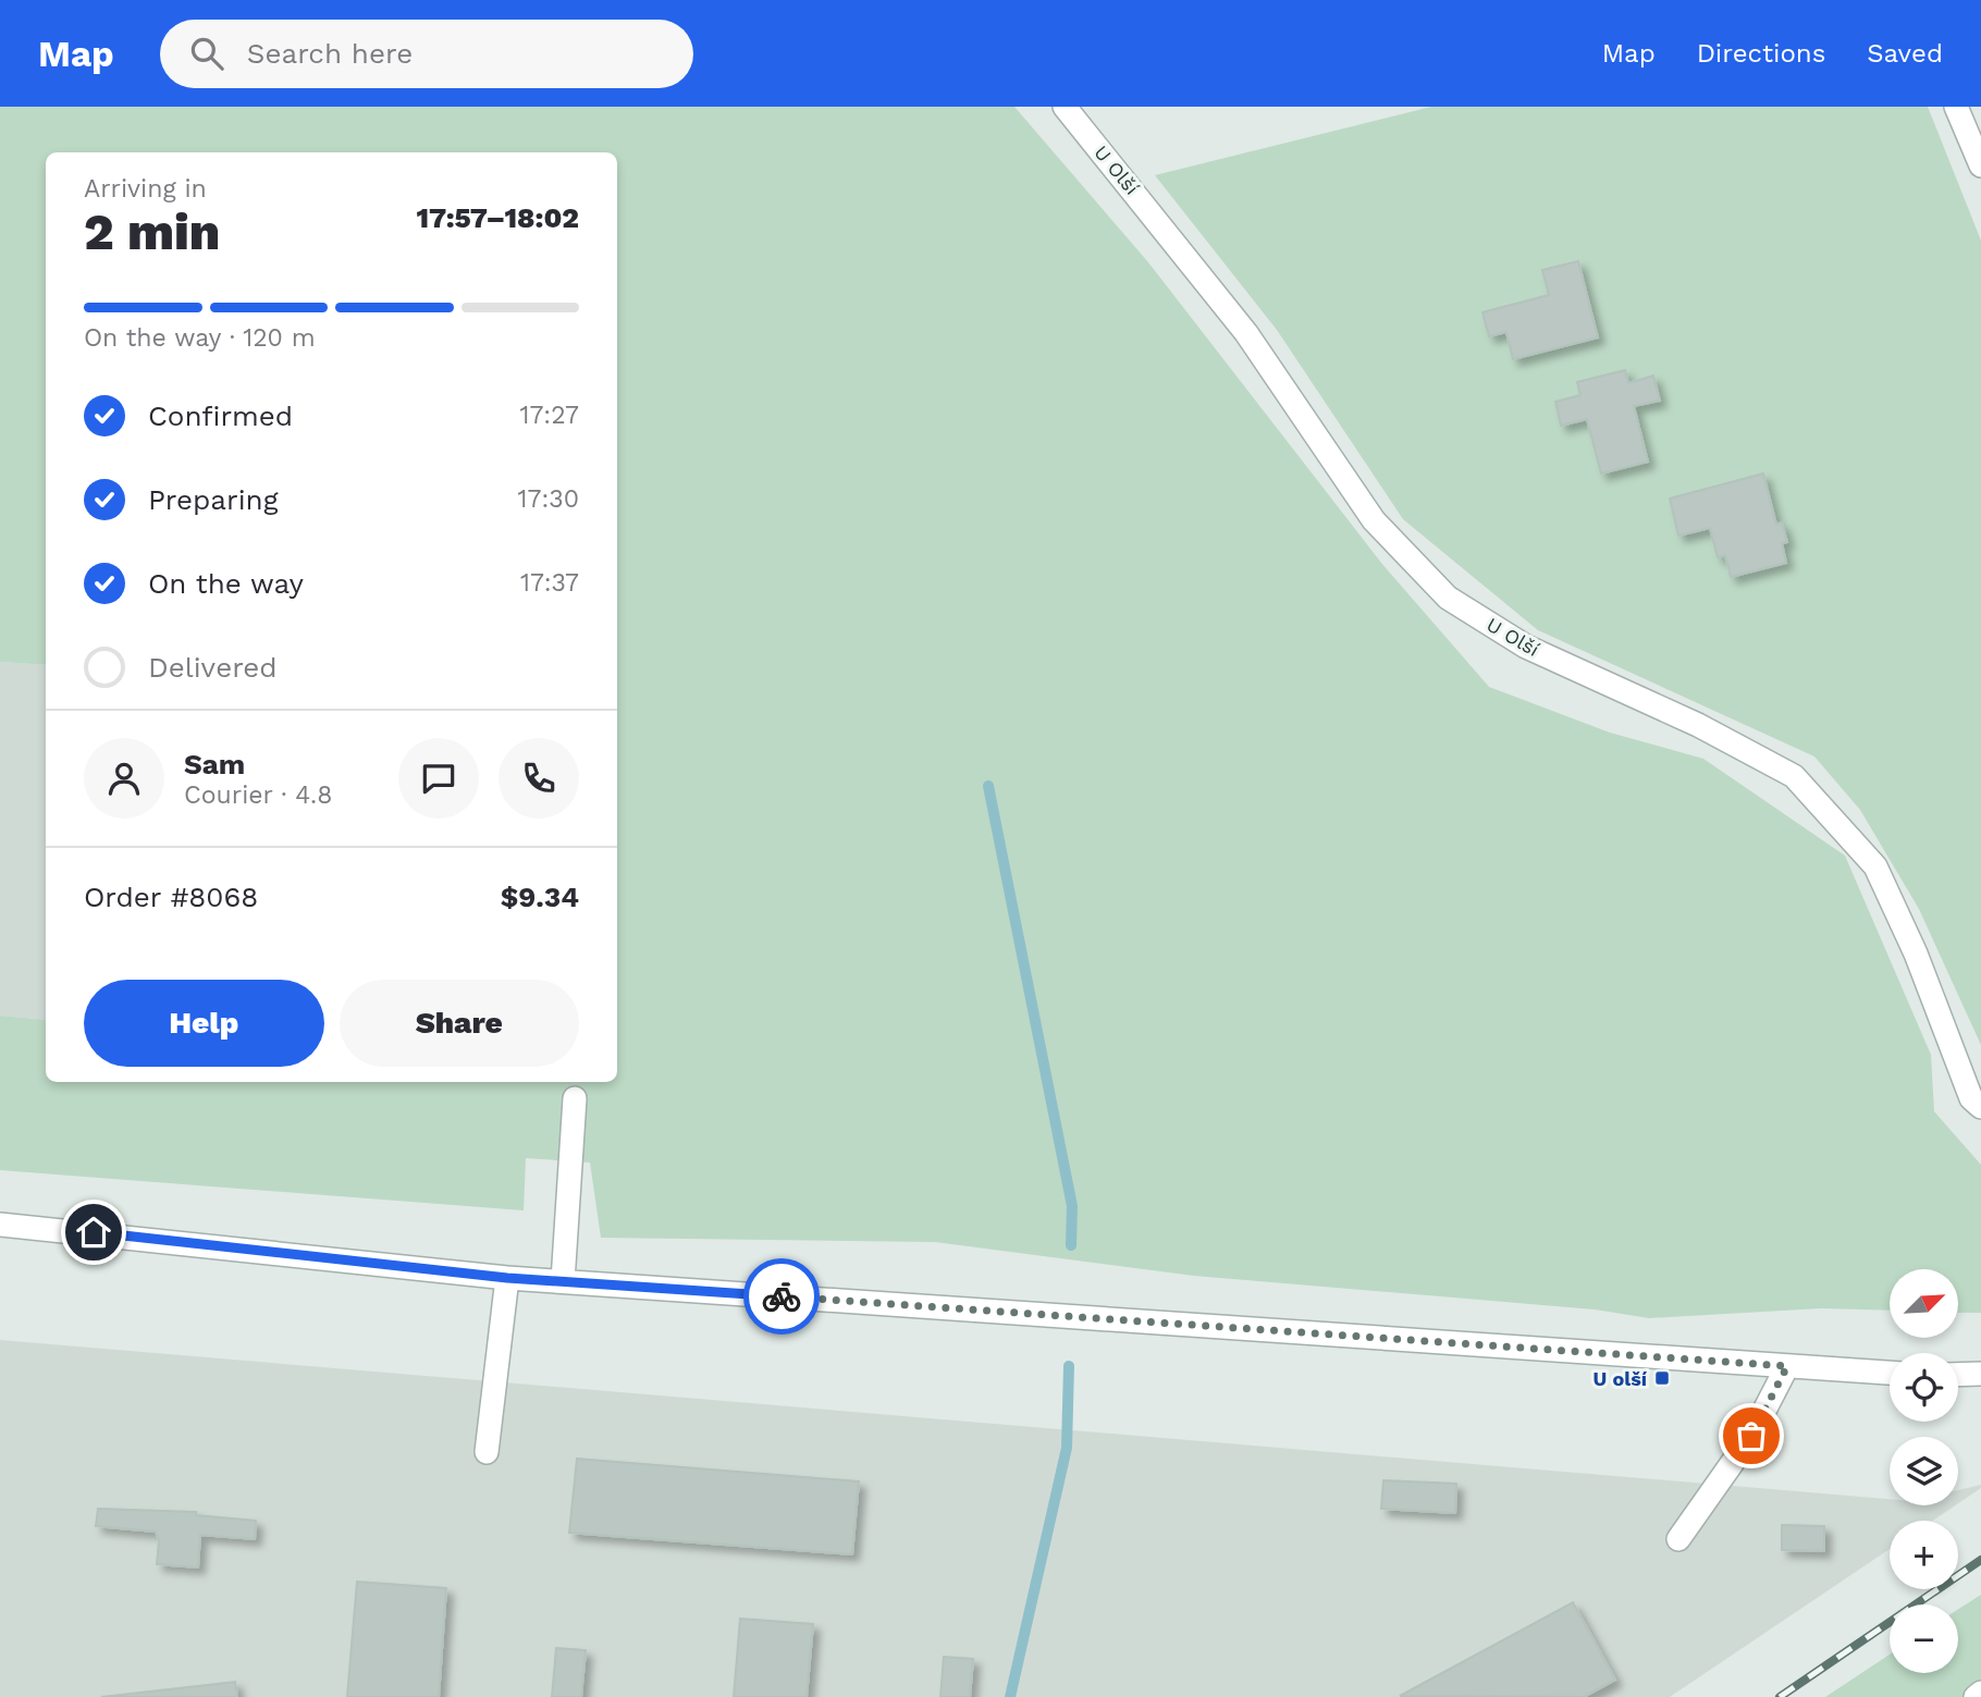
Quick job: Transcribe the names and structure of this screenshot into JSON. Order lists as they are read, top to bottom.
{
  "streets": {
    "street": ["U Olší"]
  },
  "places": {
    "transit": ["U olší"]
  },
  "north": "top right",
  "page": {
    "header": "Map",
    "search": "Search here",
    "nav": ["Map", "Directions", "Saved"],
    "heading": ["2 min", "Arriving in", "17:57–18:02"],
    "panel": [
      "Sam",
      "Courier · 4.8",
      "Order #8068",
      "$9.34"
    ],
    "bar": "On the way · 120 m",
    "list": [
      ["Confirmed", "17:27"],
      ["Preparing", "17:30"],
      ["On the way", "17:37"],
      "Delivered"
    ],
    "buttons": ["Help", "Share"],
    "map_buttons": ["+", "−"]
  }
}
